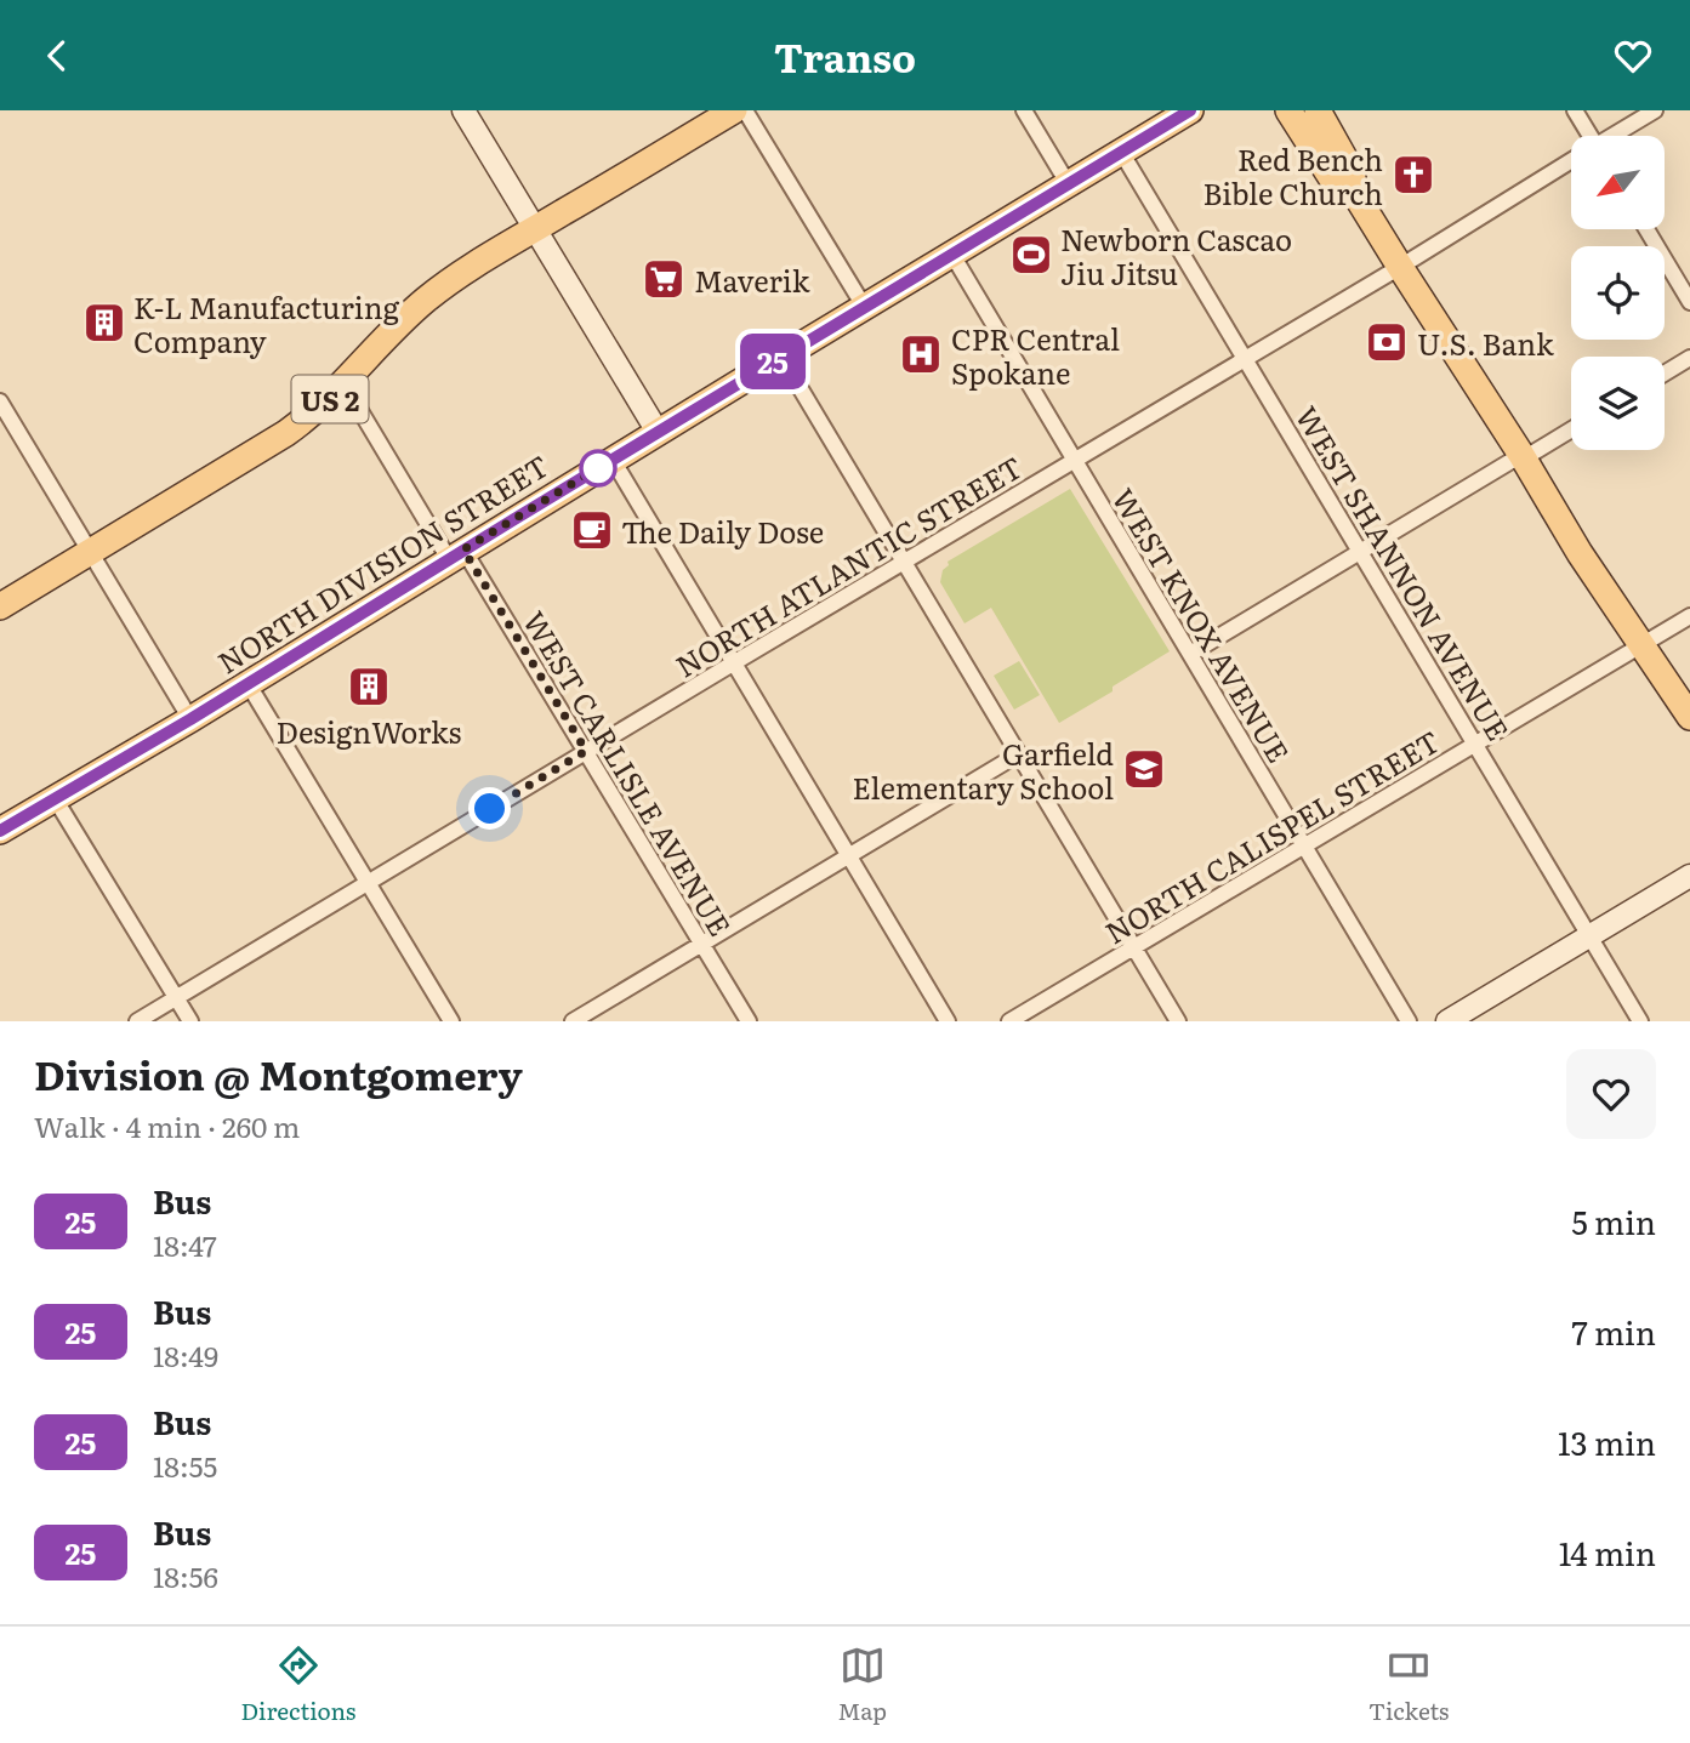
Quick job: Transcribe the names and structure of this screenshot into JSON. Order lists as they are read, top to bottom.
{
  "streets": {
    "main road": ["US 2", "NORTH DIVISION STREET"],
    "street": [
      "NORTH ATLANTIC STREET",
      "WEST SHANNON AVENUE",
      "WEST KNOX AVENUE",
      "WEST CARLISLE AVENUE",
      "NORTH CALISPEL STREET"
    ]
  },
  "crossings": [
    ["US 2", "WEST CARLISLE AVENUE"],
    ["NORTH DIVISION STREET", "WEST SHANNON AVENUE"],
    ["NORTH DIVISION STREET", "WEST KNOX AVENUE"],
    ["NORTH DIVISION STREET", "WEST CARLISLE AVENUE"],
    ["NORTH ATLANTIC STREET", "WEST SHANNON AVENUE"],
    ["NORTH ATLANTIC STREET", "WEST KNOX AVENUE"],
    ["NORTH ATLANTIC STREET", "WEST CARLISLE AVENUE"],
    ["WEST SHANNON AVENUE", "NORTH CALISPEL STREET"],
    ["WEST KNOX AVENUE", "NORTH CALISPEL STREET"]
  ],
  "places": {
    "church": ["Red Bench Bible Church"],
    "sports": ["Newborn Cascao Jiu Jitsu"],
    "supermarket": ["Maverik"],
    "building": ["K-L Manufacturing Company", "DesignWorks"],
    "bank": ["U.S. Bank"],
    "hospital": ["CPR Central Spokane"],
    "cafe": ["The Daily Dose"],
    "school or university": ["Garfield Elementary School"]
  },
  "lines": ["bus line 25"],
  "north": "bottom left",
  "page": {
    "header": "Transo",
    "on_map": "25",
    "heading": ["Division @ Montgomery", "Walk · 4 min · 260 m"],
    "list": [
      {
        "mark": "25",
        "name": "Bus",
        "note": "18:47",
        "value": "5 min"
      },
      {
        "mark": "25",
        "name": "Bus",
        "note": "18:49",
        "value": "7 min"
      },
      {
        "mark": "25",
        "name": "Bus",
        "note": "18:55",
        "value": "13 min"
      },
      {
        "mark": "25",
        "name": "Bus",
        "note": "18:56",
        "value": "14 min"
      }
    ],
    "tabs": ["Directions", "Map", "Tickets"]
  }
}
